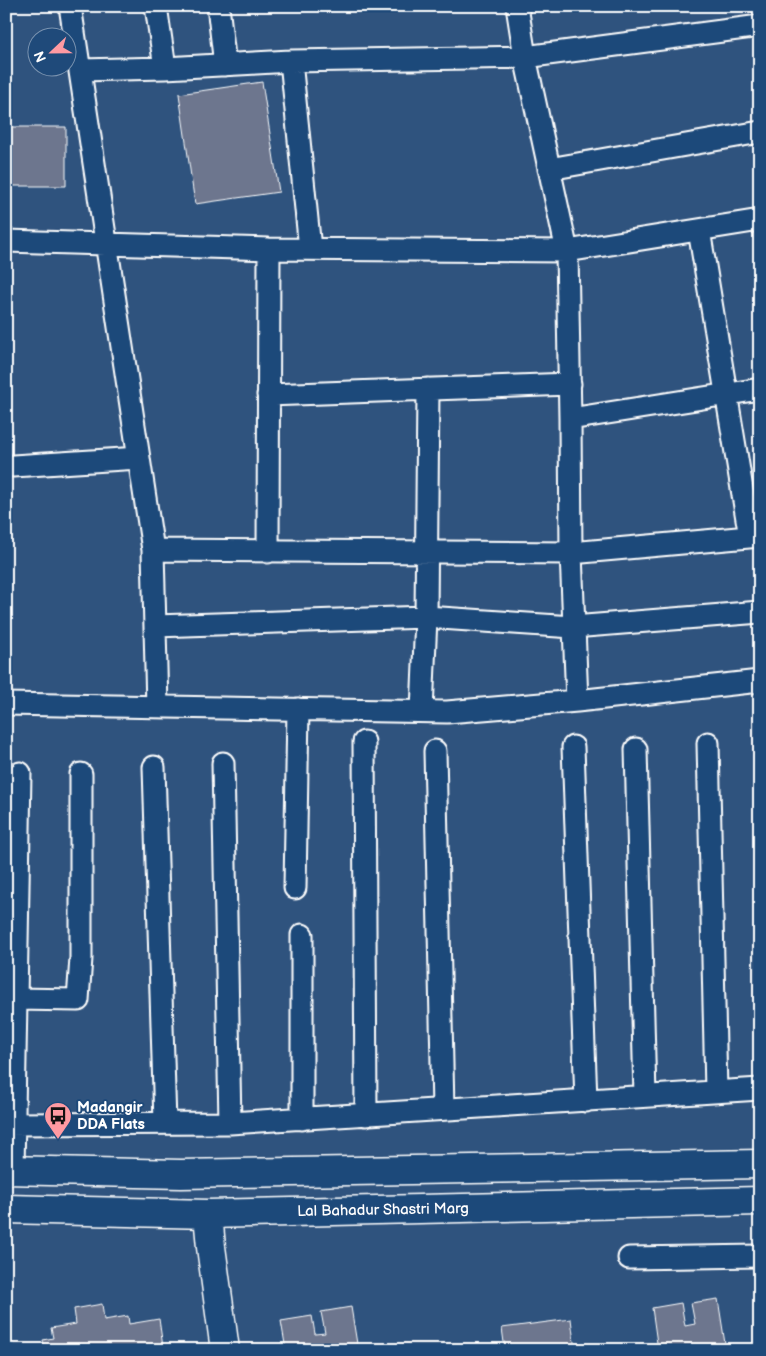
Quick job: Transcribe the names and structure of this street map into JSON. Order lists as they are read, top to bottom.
{
  "streets": {
    "main road": ["Lal Bahadur Shastri Marg"]
  },
  "places": {
    "bus stop": ["Madangir DDA Flats"]
  },
  "north": "left"
}
